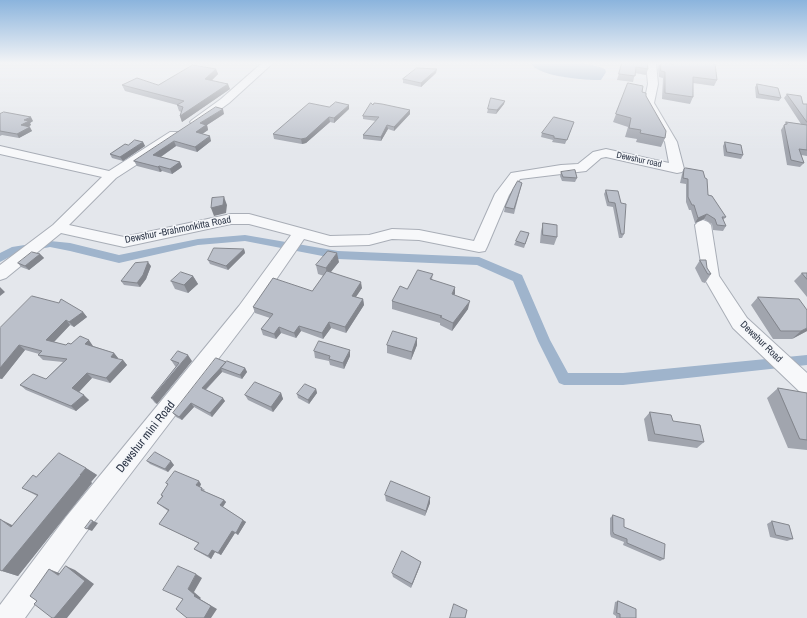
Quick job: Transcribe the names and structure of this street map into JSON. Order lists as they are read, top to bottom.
{
  "streets": {
    "street": [
      "Dewshur road",
      "Dewshur -Brahmonkitta Road",
      "Dewshur Road",
      "Dewshur mini Road"
    ]
  },
  "crossings": [
    ["Dewshur road", "Dewshur -Brahmonkitta Road"],
    ["Dewshur -Brahmonkitta Road", "Dewshur mini Road"]
  ]
}
